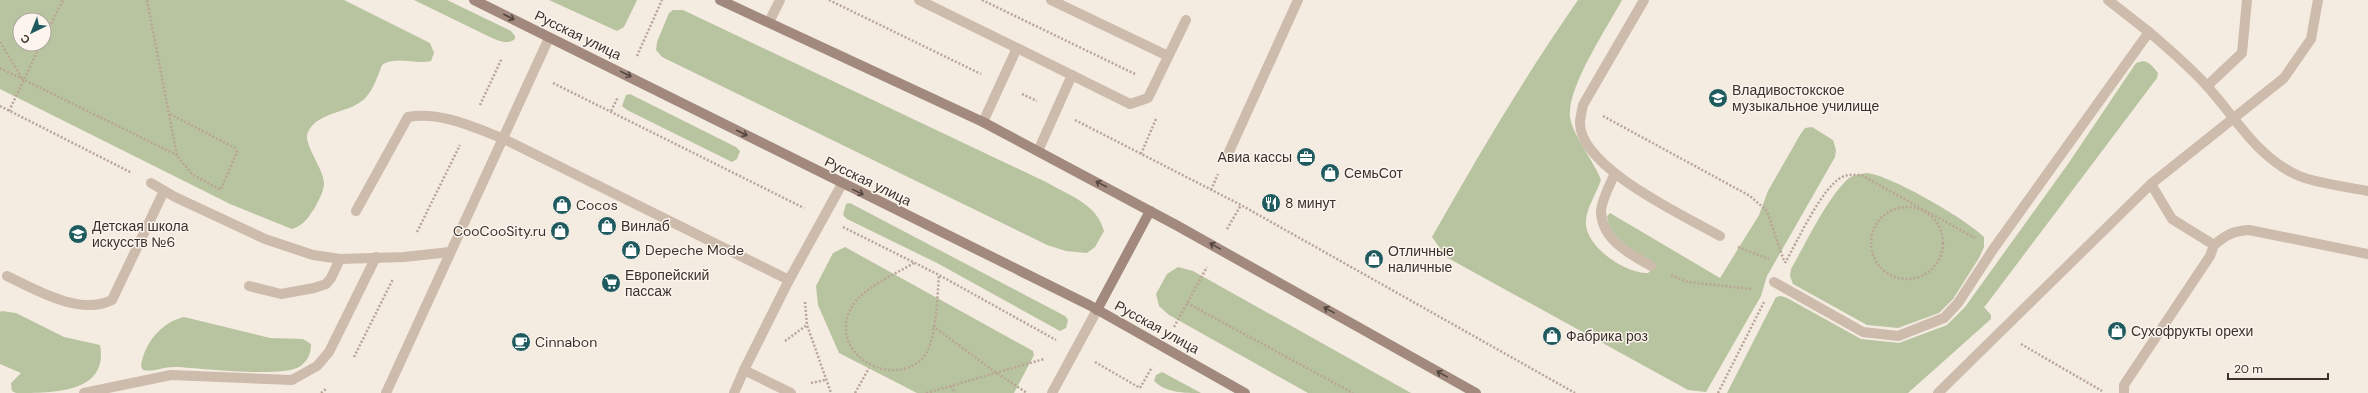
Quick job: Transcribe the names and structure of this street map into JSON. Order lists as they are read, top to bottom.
{
  "streets": {
    "main road": ["Русская улица"]
  },
  "one_way": ["Русская улица"],
  "places": {
    "school or university": ["Владивостокское музыкальное училище", "Детская школа искусств №6"],
    "office": ["Авиа кассы"],
    "shop": [
      "СемьСот",
      "Cocos",
      "Винлаб",
      "CooCooSity.ru",
      "Depeche Mode",
      "Отличные наличные",
      "Сухофрукты орехи",
      "Фабрика роз"
    ],
    "restaurant": ["8 минут"],
    "supermarket": ["Европейский пассаж"],
    "cafe": ["Cinnabon"]
  },
  "scale_bar": "20 m",
  "north": "bottom left"
}
